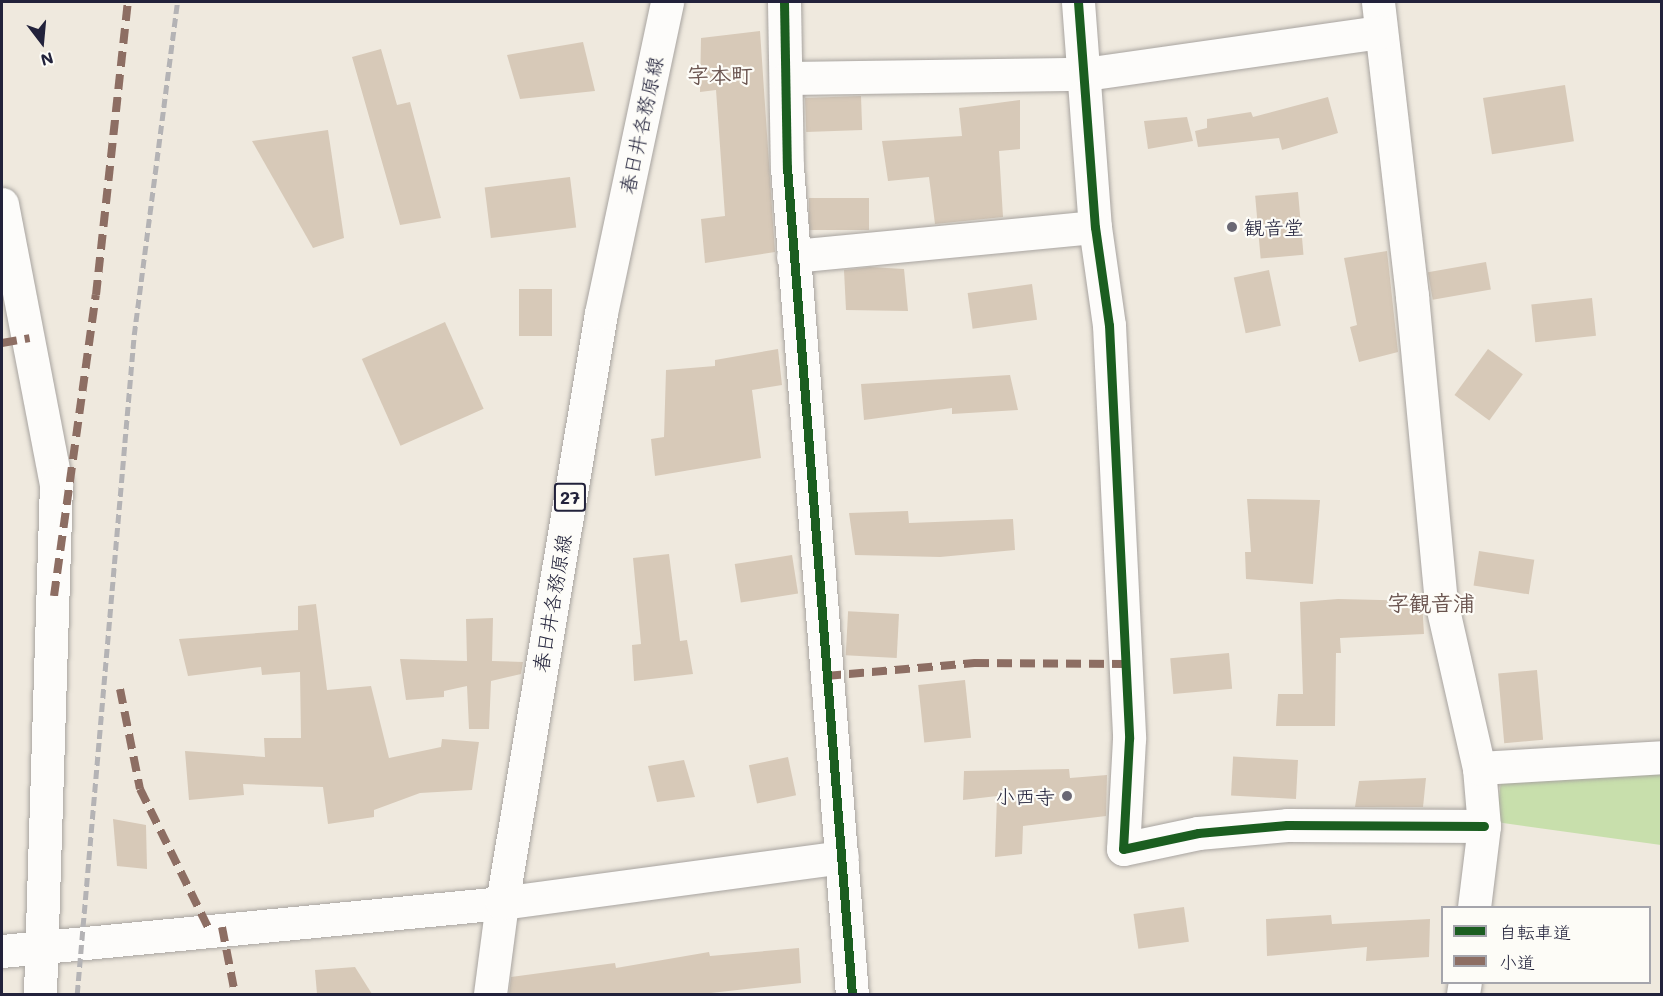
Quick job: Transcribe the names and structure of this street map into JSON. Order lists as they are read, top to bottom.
{
  "streets": {
    "street": ["春日井各務原線", "27"]
  },
  "districts": ["字本町", "字観音浦"],
  "places": ["観音堂", "小西寺"],
  "legend": ["自転車道", "小道"],
  "north": "bottom"
}
